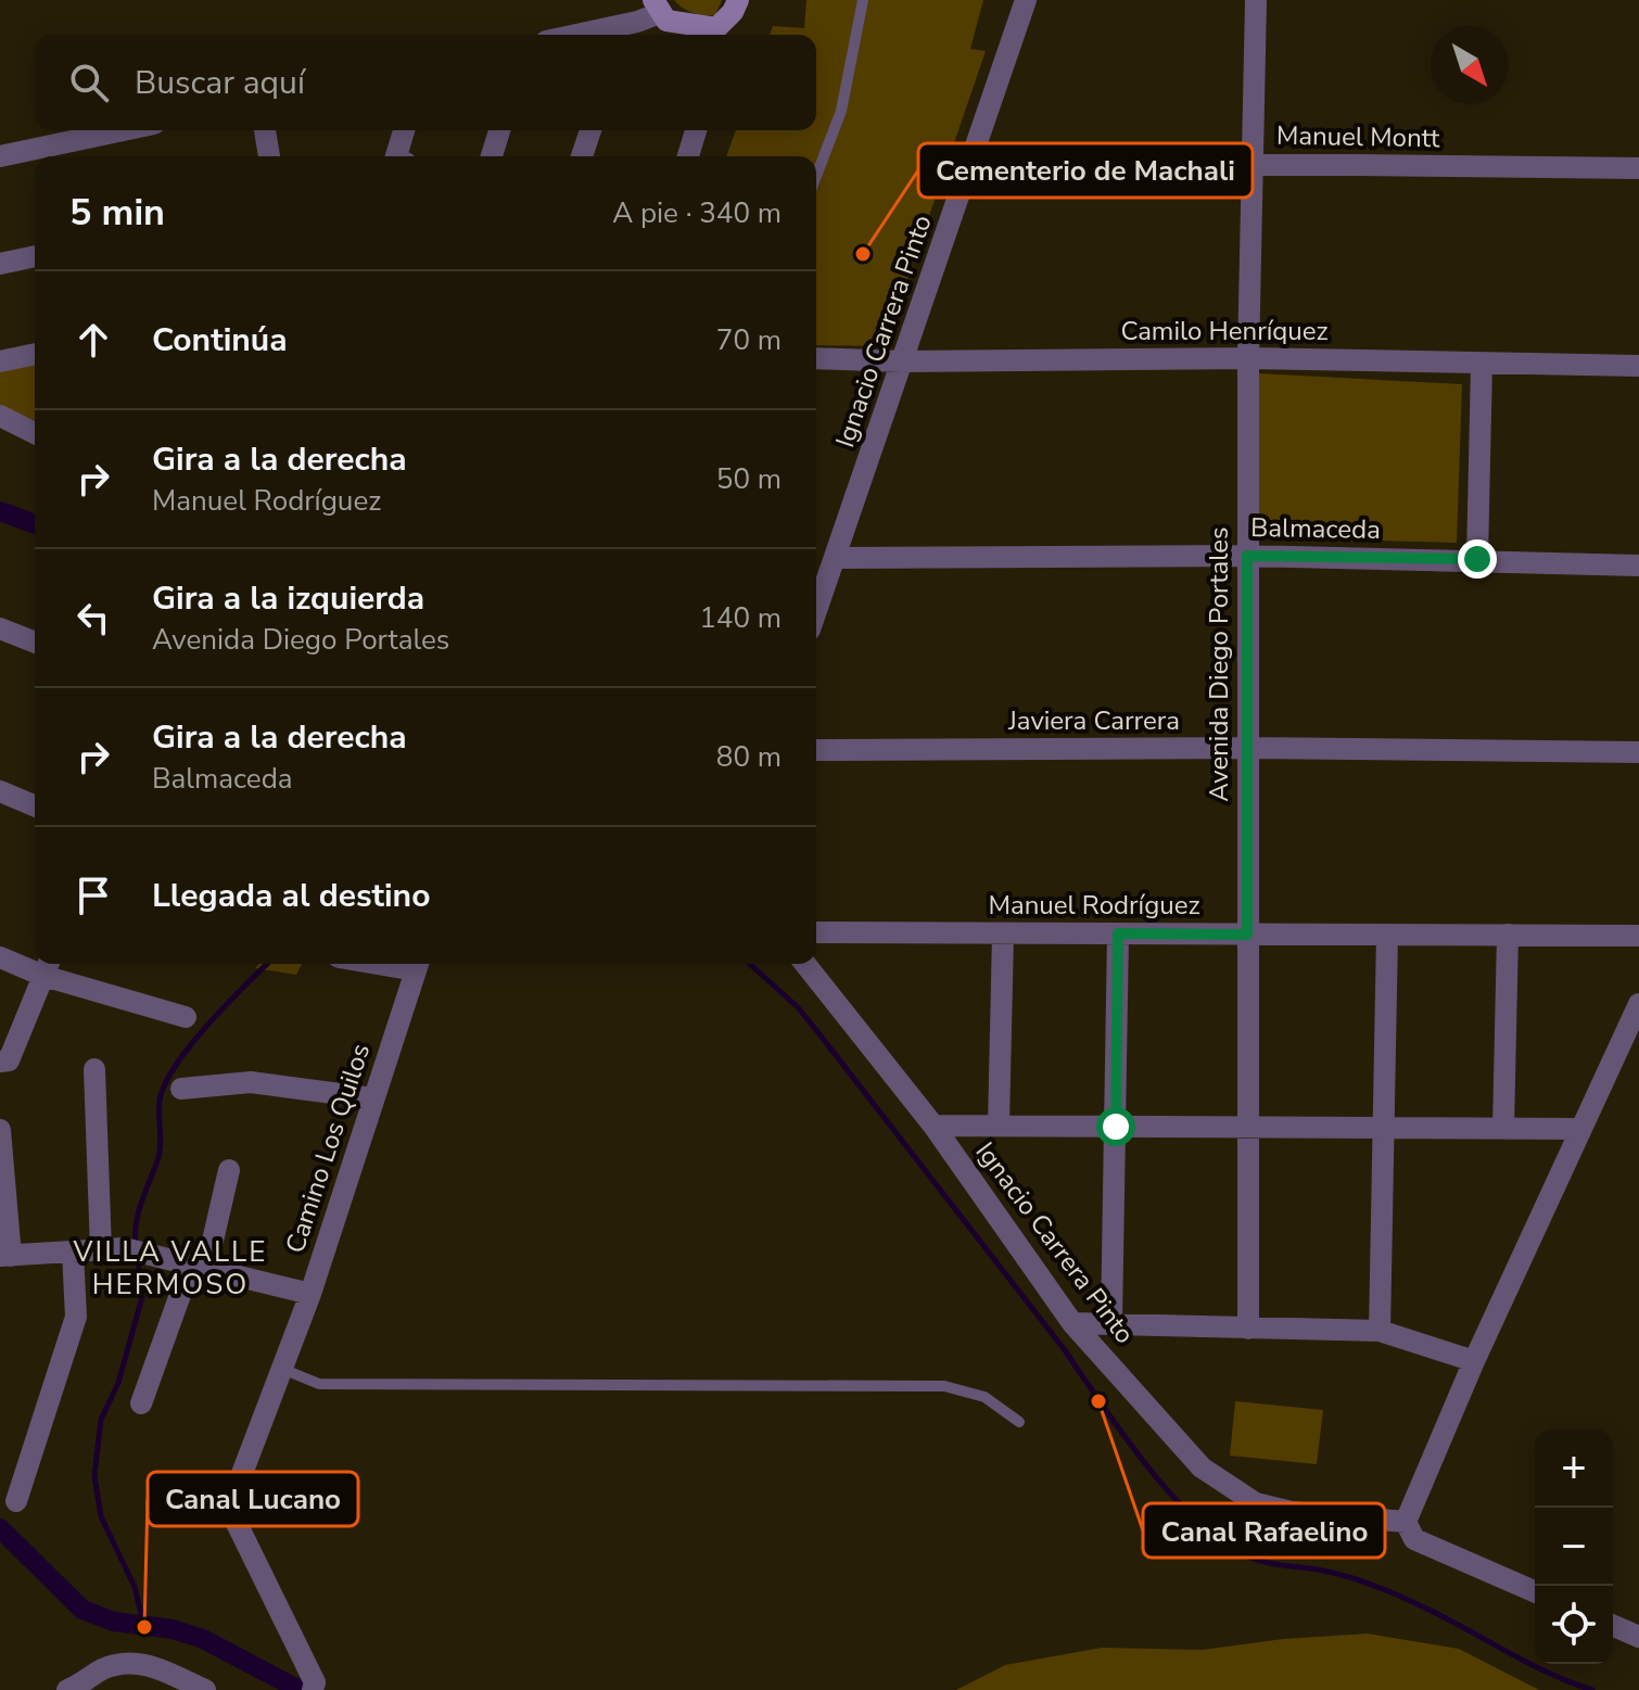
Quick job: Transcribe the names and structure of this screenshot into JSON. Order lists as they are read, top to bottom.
{
  "streets": {
    "street": [
      "Manuel Montt",
      "Ignacio Carrera Pinto",
      "Camilo Henríquez",
      "Balmaceda",
      "Avenida Diego Portales",
      "Javiera Carrera",
      "Manuel Rodríguez",
      "Camino Los Quilos"
    ]
  },
  "crossings": [
    ["Manuel Montt", "Ignacio Carrera Pinto"],
    ["Manuel Montt", "Avenida Diego Portales"],
    ["Ignacio Carrera Pinto", "Camilo Henríquez"],
    ["Ignacio Carrera Pinto", "Balmaceda"],
    ["Camilo Henríquez", "Avenida Diego Portales"],
    ["Balmaceda", "Avenida Diego Portales"],
    ["Avenida Diego Portales", "Javiera Carrera"],
    ["Avenida Diego Portales", "Manuel Rodríguez"]
  ],
  "districts": ["VILLA VALLE HERMOSO"],
  "places": ["Cementerio de Machali", "Canal Rafaelino", "Canal Lucano"],
  "north": "bottom right",
  "page": {
    "search": "Buscar aquí",
    "heading": ["5 min", "A pie · 340 m"],
    "list": [
      ["Continúa", "70 m"],
      ["Gira a la derecha", "Manuel Rodríguez", "50 m"],
      ["Gira a la izquierda", "Avenida Diego Portales", "140 m"],
      ["Gira a la derecha", "Balmaceda", "80 m"],
      "Llegada al destino"
    ],
    "map_buttons": ["+", "−"]
  }
}
